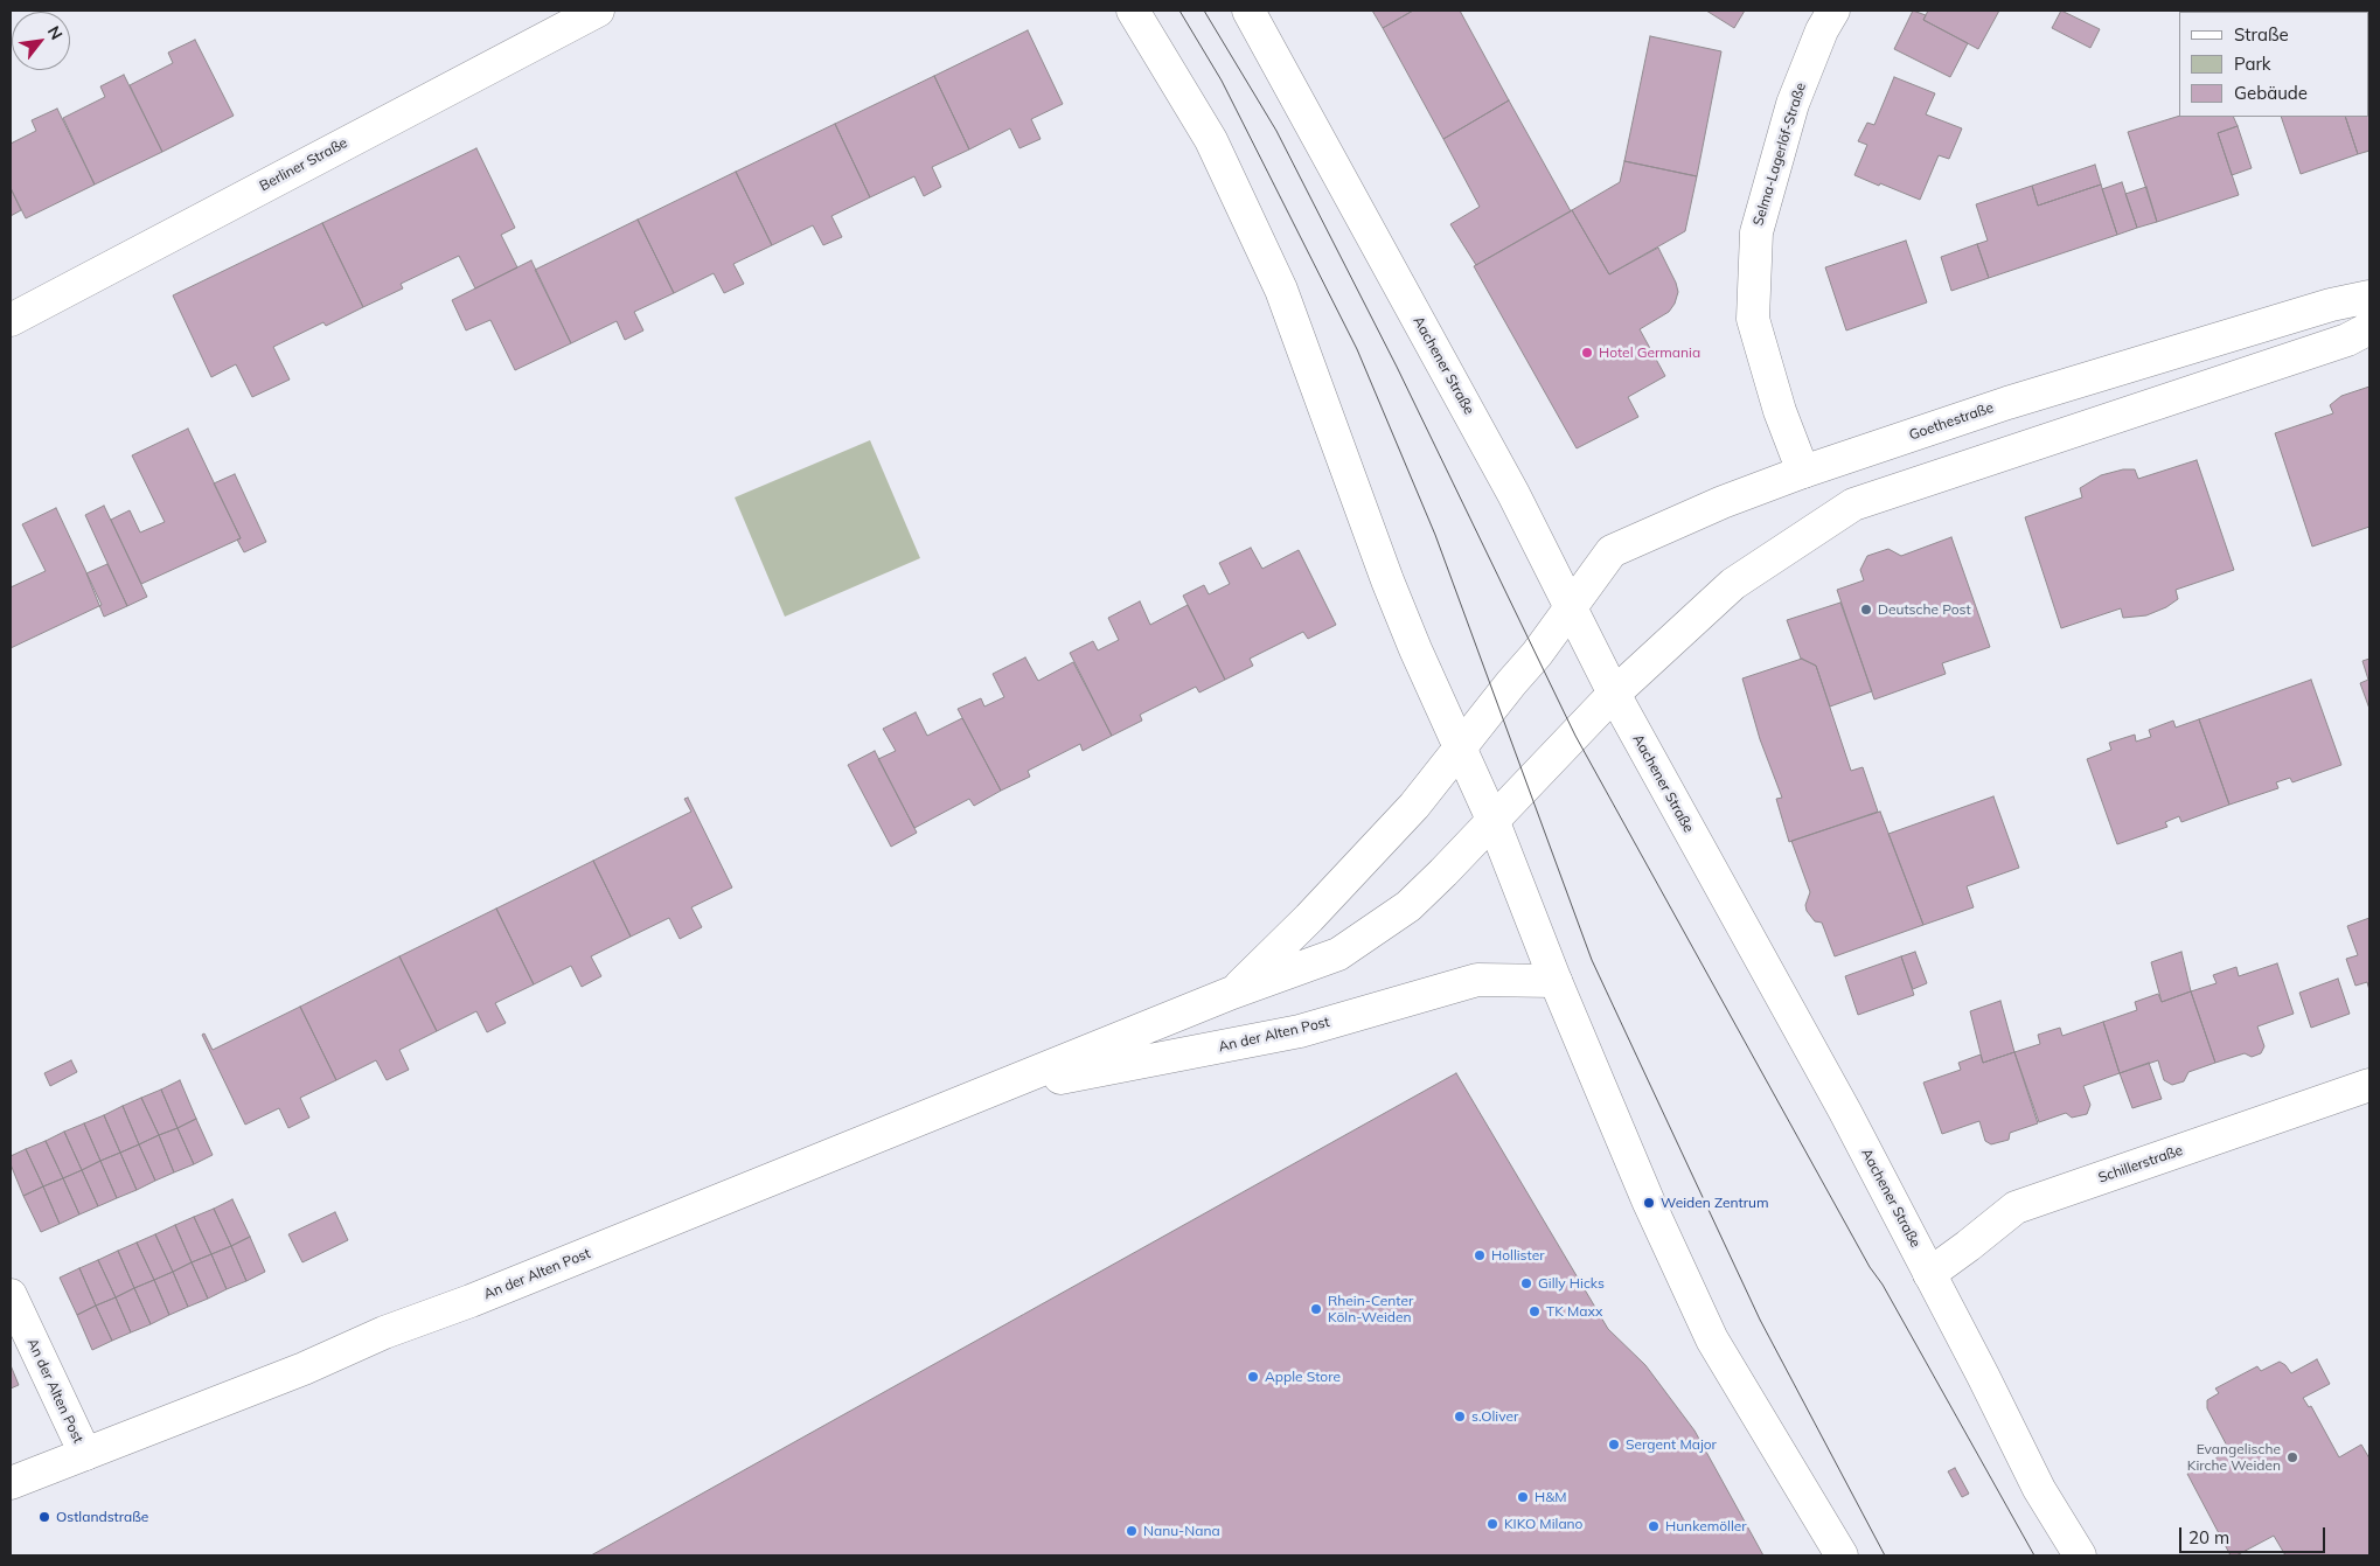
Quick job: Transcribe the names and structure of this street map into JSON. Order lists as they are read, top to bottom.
{
  "streets": {
    "street": [
      "Selma-Lagerlöf-Straße",
      "Berliner Straße",
      "Aachener Straße",
      "Goethestraße",
      "An der Alten Post",
      "Schillerstraße"
    ]
  },
  "crossings": [
    ["Selma-Lagerlöf-Straße", "Goethestraße"],
    ["Aachener Straße", "Goethestraße"],
    ["Aachener Straße", "An der Alten Post"],
    ["Aachener Straße", "Schillerstraße"],
    ["Goethestraße", "An der Alten Post"]
  ],
  "places": [
    "Hotel Germania",
    "Deutsche Post",
    "Weiden Zentrum",
    "Hollister",
    "Gilly Hicks",
    "Rhein-Center Köln-Weiden",
    "TK Maxx",
    "Apple Store",
    "s.Oliver",
    "Sergent Major",
    "Evangelische Kirche Weiden",
    "H&M",
    "Ostlandstraße",
    "KIKO Milano",
    "Hunkemöller",
    "Nanu-Nana"
  ],
  "legend": ["Straße", "Park", "Gebäude"],
  "scale_bar": "20 m",
  "north": "top right"
}
